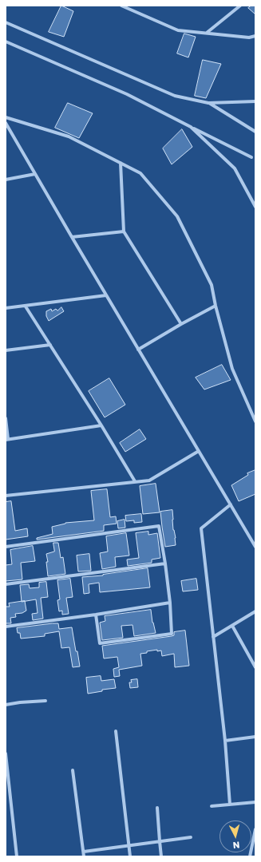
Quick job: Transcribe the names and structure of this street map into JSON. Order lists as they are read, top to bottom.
{
  "north": "bottom"
}
